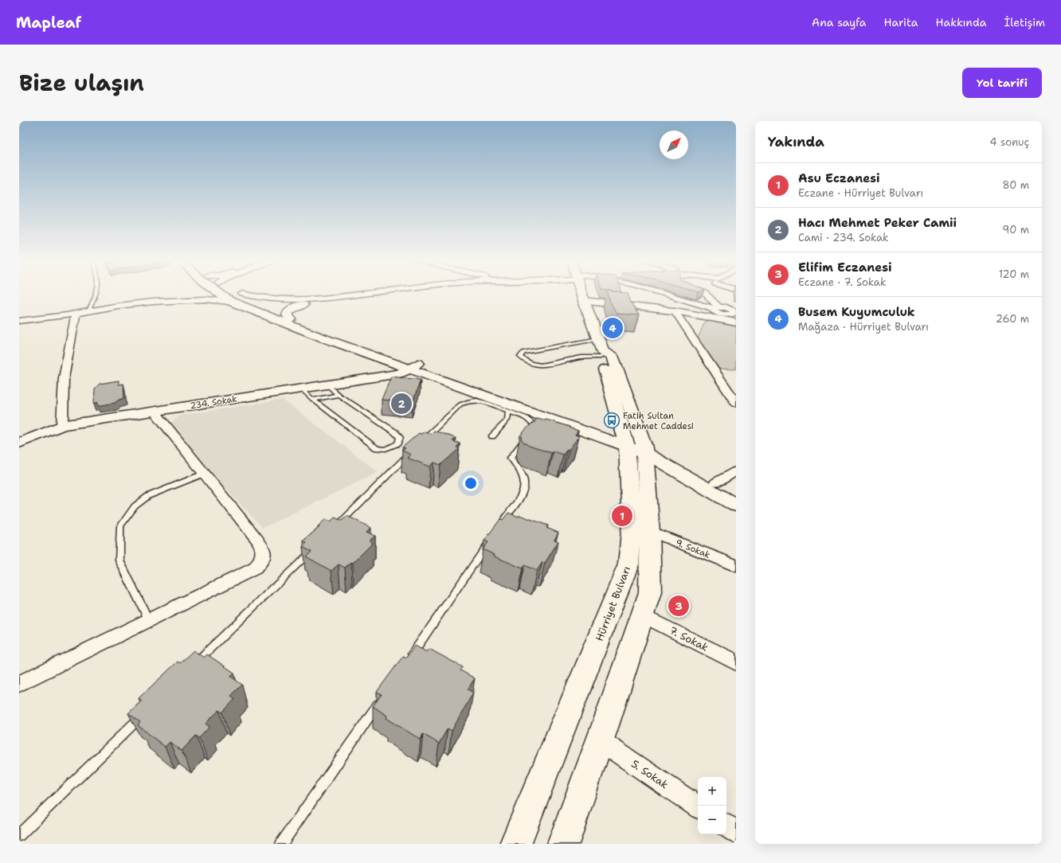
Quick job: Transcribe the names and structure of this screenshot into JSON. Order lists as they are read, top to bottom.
{
  "streets": {
    "main road": ["Hürriyet Bulvarı"],
    "street": [
      "234. Sokak",
      "9. Sokak",
      "7. Sokak",
      "5. Sokak"
    ]
  },
  "crossings": [
    ["9. Sokak", "Hürriyet Bulvarı"],
    ["Hürriyet Bulvarı", "7. Sokak"],
    ["Hürriyet Bulvarı", "5. Sokak"]
  ],
  "places": {
    "bus stop": ["Fatih Sultan Mehmet Caddesi"]
  },
  "north": "top right",
  "page": {
    "header": "Mapleaf",
    "nav": [
      "Ana sayfa",
      "Harita",
      "Hakkında",
      "İletişim"
    ],
    "title": "Bize ulaşın",
    "buttons": "Yol tarifi",
    "heading": ["Yakında", "4 sonuç"],
    "list": [
      {
        "mark": "1",
        "name": "Asu Eczanesi",
        "note": "Eczane · Hürriyet Bulvarı",
        "value": "80 m"
      },
      {
        "mark": "2",
        "name": "Hacı Mehmet Peker Camii",
        "note": "Cami · 234. Sokak",
        "value": "90 m"
      },
      {
        "mark": "3",
        "name": "Elifim Eczanesi",
        "note": "Eczane · 7. Sokak",
        "value": "120 m"
      },
      {
        "mark": "4",
        "name": "Busem Kuyumculuk",
        "note": "Mağaza · Hürriyet Bulvarı",
        "value": "260 m"
      }
    ],
    "pins": [
      "4",
      "2",
      "1",
      "3"
    ],
    "map_buttons": ["+", "−"]
  }
}
